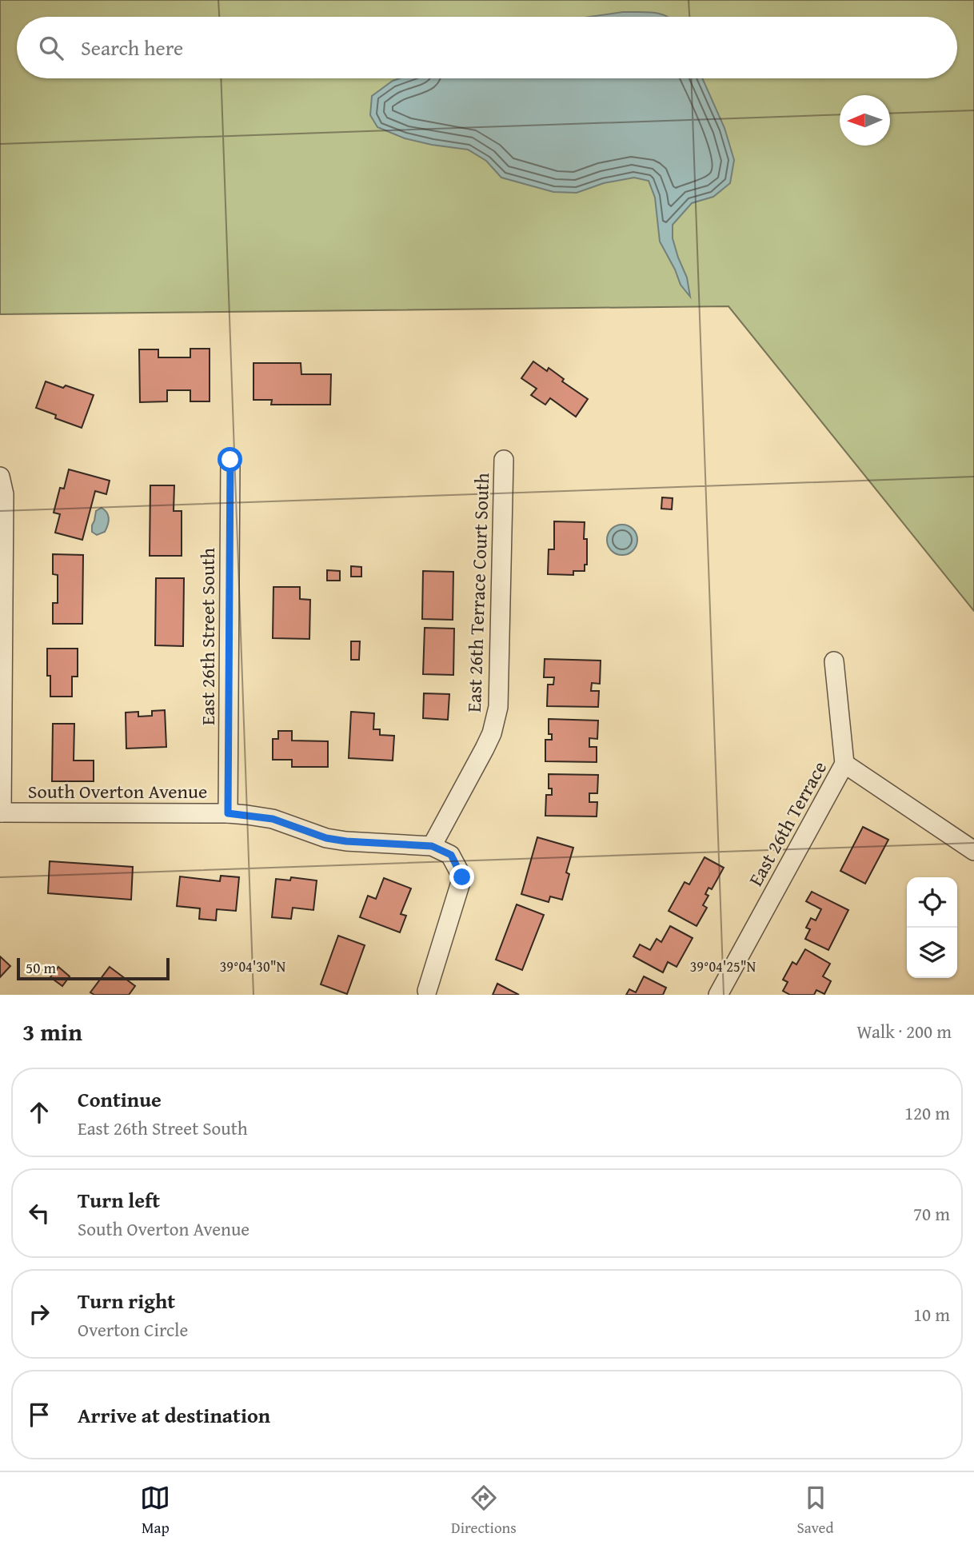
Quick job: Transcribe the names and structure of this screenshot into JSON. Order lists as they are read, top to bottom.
{
  "streets": {
    "street": [
      "East 26th Terrace Court South",
      "East 26th Street South",
      "South Overton Avenue",
      "East 26th Terrace"
    ]
  },
  "crossings": [
    ["East 26th Terrace Court South", "South Overton Avenue"],
    ["East 26th Street South", "South Overton Avenue"]
  ],
  "scale_bar": "50 m",
  "north": "left",
  "page": {
    "search": "Search here",
    "scale": "50 m",
    "heading": ["3 min", "Walk · 200 m"],
    "list": [
      ["Continue", "East 26th Street South", "120 m"],
      ["Turn left", "South Overton Avenue", "70 m"],
      ["Turn right", "Overton Circle", "10 m"],
      "Arrive at destination"
    ],
    "nav": ["Map", "Directions", "Saved"]
  },
  "coordinates": ["39°04'30\"N", "39°04'25\"N"]
}
